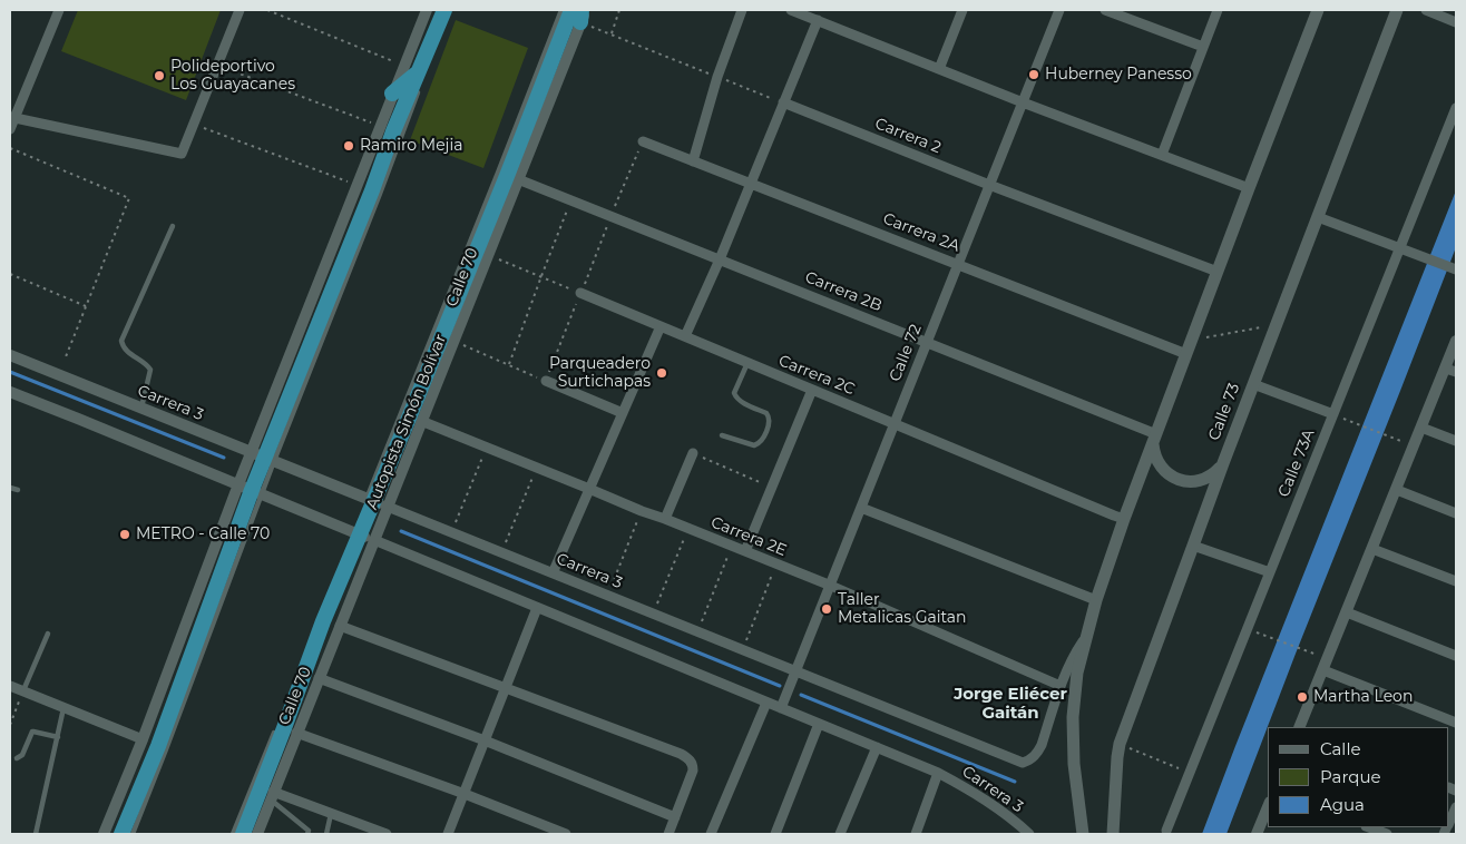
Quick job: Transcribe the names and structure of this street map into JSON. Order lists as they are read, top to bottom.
{
  "streets": {
    "highway": ["Autopista Simón Bolívar"],
    "main road": ["Calle 73"],
    "street": [
      "Carrera 2",
      "Carrera 2A",
      "Calle 70",
      "Carrera 2B",
      "Calle 72",
      "Carrera 2C",
      "Carrera 3",
      "Calle 73A",
      "Carrera 2E"
    ]
  },
  "crossings": [
    ["Carrera 2", "Calle 72"],
    ["Carrera 2A", "Calle 72"],
    ["Calle 70", "Carrera 2B"],
    ["Calle 70", "Carrera 3"],
    ["Calle 70", "Autopista Simón Bolívar"],
    ["Calle 70", "Carrera 2E"],
    ["Carrera 2B", "Calle 72"],
    ["Calle 72", "Carrera 2C"],
    ["Calle 72", "Carrera 3"],
    ["Calle 72", "Carrera 2E"],
    ["Carrera 3", "Autopista Simón Bolívar"],
    ["Carrera 3", "Carrera 2E"]
  ],
  "districts": ["Jorge Eliécer Gaitán"],
  "places": [
    "Huberney Panesso",
    "Polideportivo Los Guayacanes",
    "Ramiro Mejia",
    "Parqueadero Surtichapas",
    "METRO - Calle 70",
    "Taller Metalicas Gaitan",
    "Martha Leon"
  ],
  "legend": ["Calle", "Parque", "Agua"]
}
